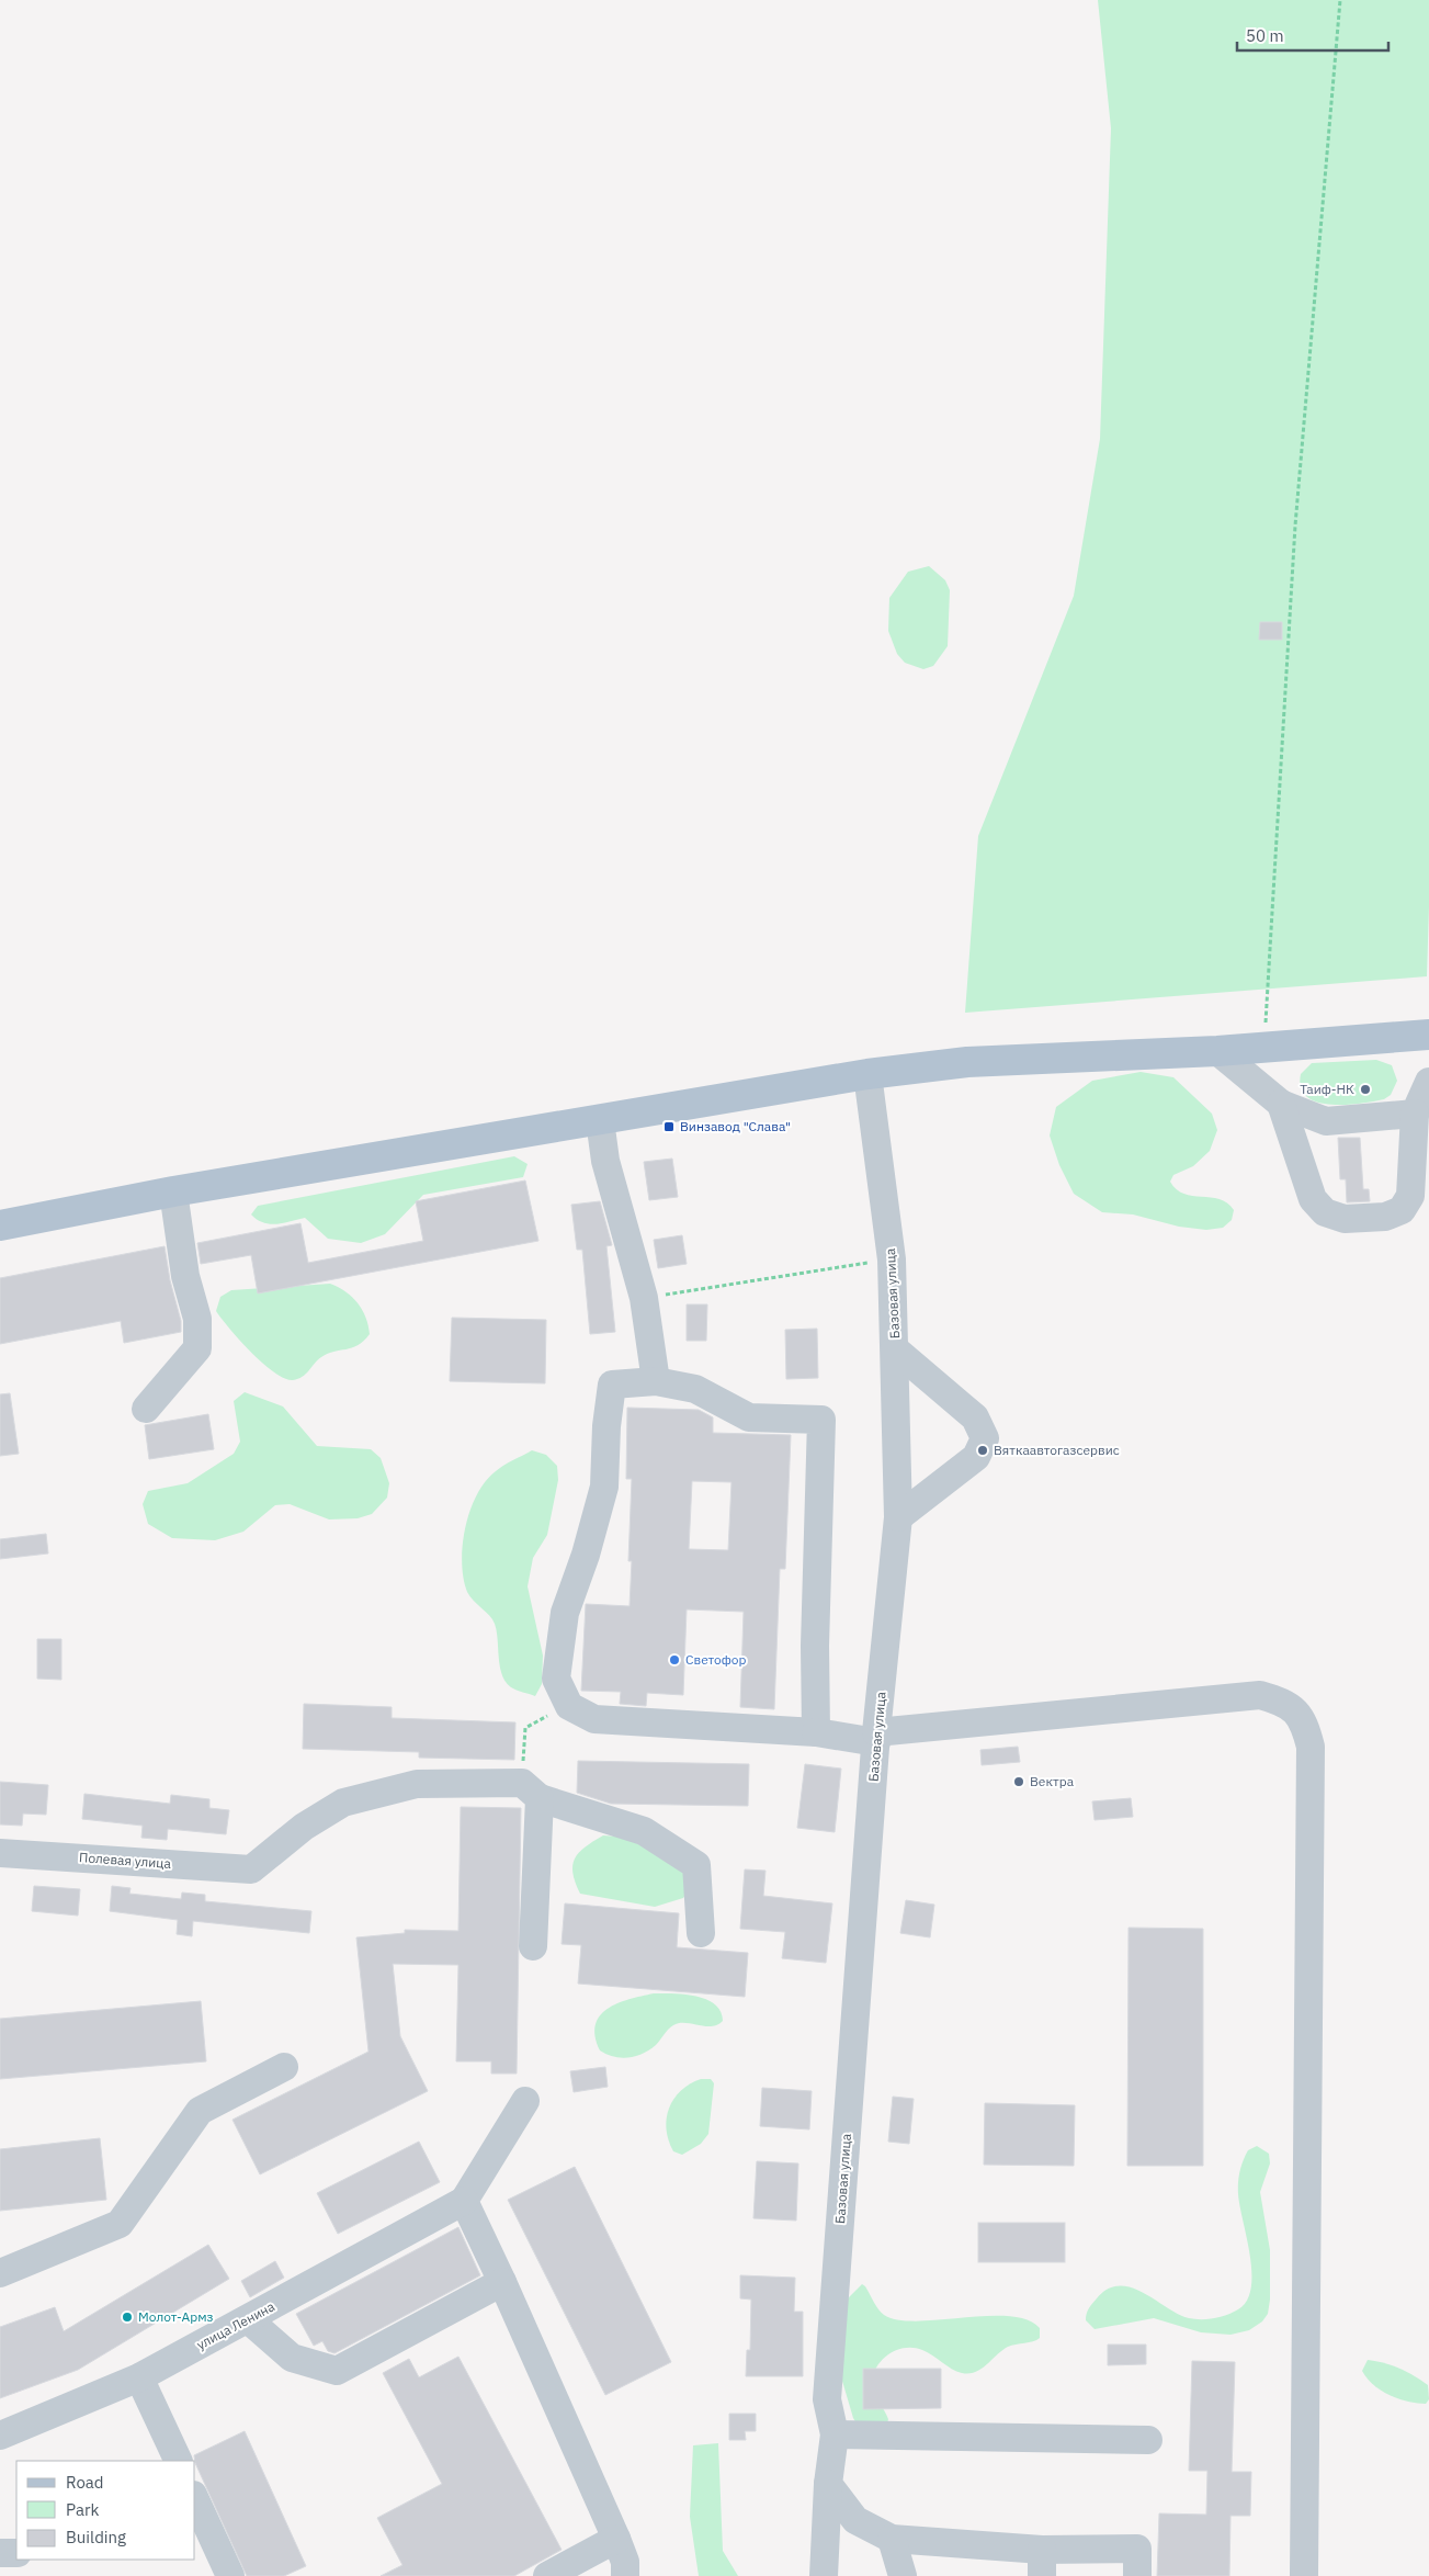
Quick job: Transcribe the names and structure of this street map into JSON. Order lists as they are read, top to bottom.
{
  "streets": {
    "street": ["Базовая улица", "Полевая улица", "улица Ленина"]
  },
  "places": {
    "other": [
      "Таиф-НК",
      "Вяткаавтогазсервис",
      "Светофор",
      "Вектра",
      "Молот-Армз"
    ],
    "transit": ["Винзавод \"Слава\""]
  },
  "legend": ["Road", "Park", "Building"],
  "scale_bar": "50 m"
}
